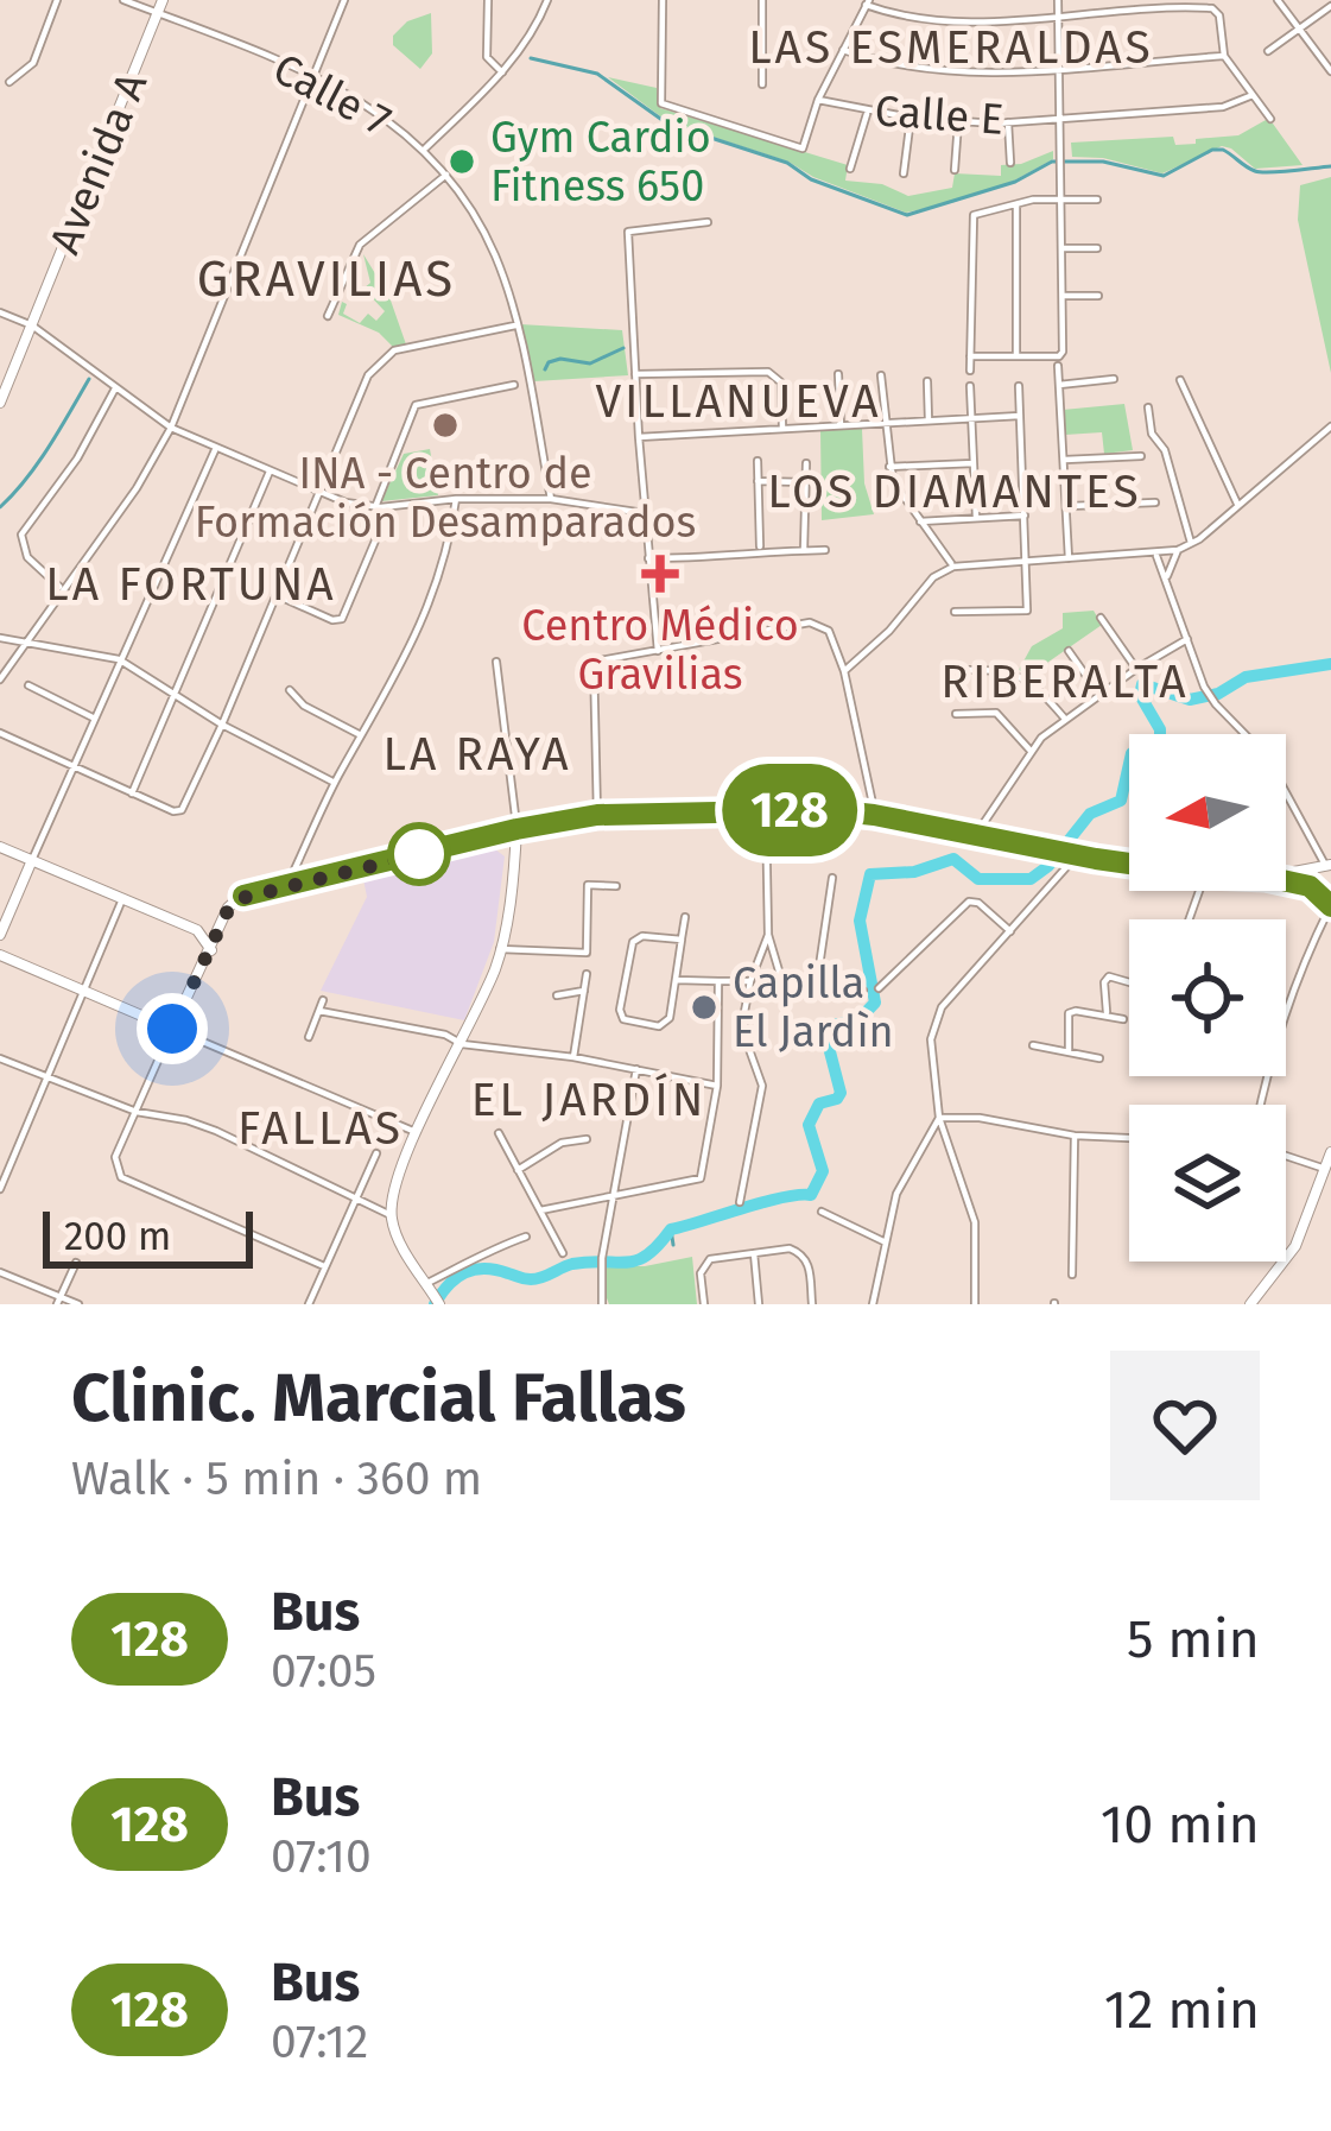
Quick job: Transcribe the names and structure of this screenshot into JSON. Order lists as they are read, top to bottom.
{
  "streets": {
    "main road": ["Avenida A"],
    "street": ["Calle 7", "Calle E"]
  },
  "crossings": [
    ["Calle 7", "Avenida A"]
  ],
  "districts": [
    "LAS ESMERALDAS",
    "GRAVILIAS",
    "VILLANUEVA",
    "LOS DIAMANTES",
    "LA FORTUNA",
    "RIBERALTA",
    "LA RAYA",
    "EL JARDÍN",
    "FALLAS"
  ],
  "places": {
    "other": ["Gym Cardio Fitness 650", "INA - Centro de Formación Desamparados", "Capilla El Jardìn"],
    "health": ["Centro Médico Gravilias"]
  },
  "lines": ["bus line 128"],
  "scale_bar": "200 m",
  "north": "left",
  "page": {
    "on_map": "128",
    "scale": "200 m",
    "heading": ["Clinic. Marcial Fallas", "Walk · 5 min · 360 m"],
    "list": [
      {
        "mark": "128",
        "name": "Bus",
        "note": "07:05",
        "value": "5 min"
      },
      {
        "mark": "128",
        "name": "Bus",
        "note": "07:10",
        "value": "10 min"
      },
      {
        "mark": "128",
        "name": "Bus",
        "note": "07:12",
        "value": "12 min"
      }
    ]
  }
}
